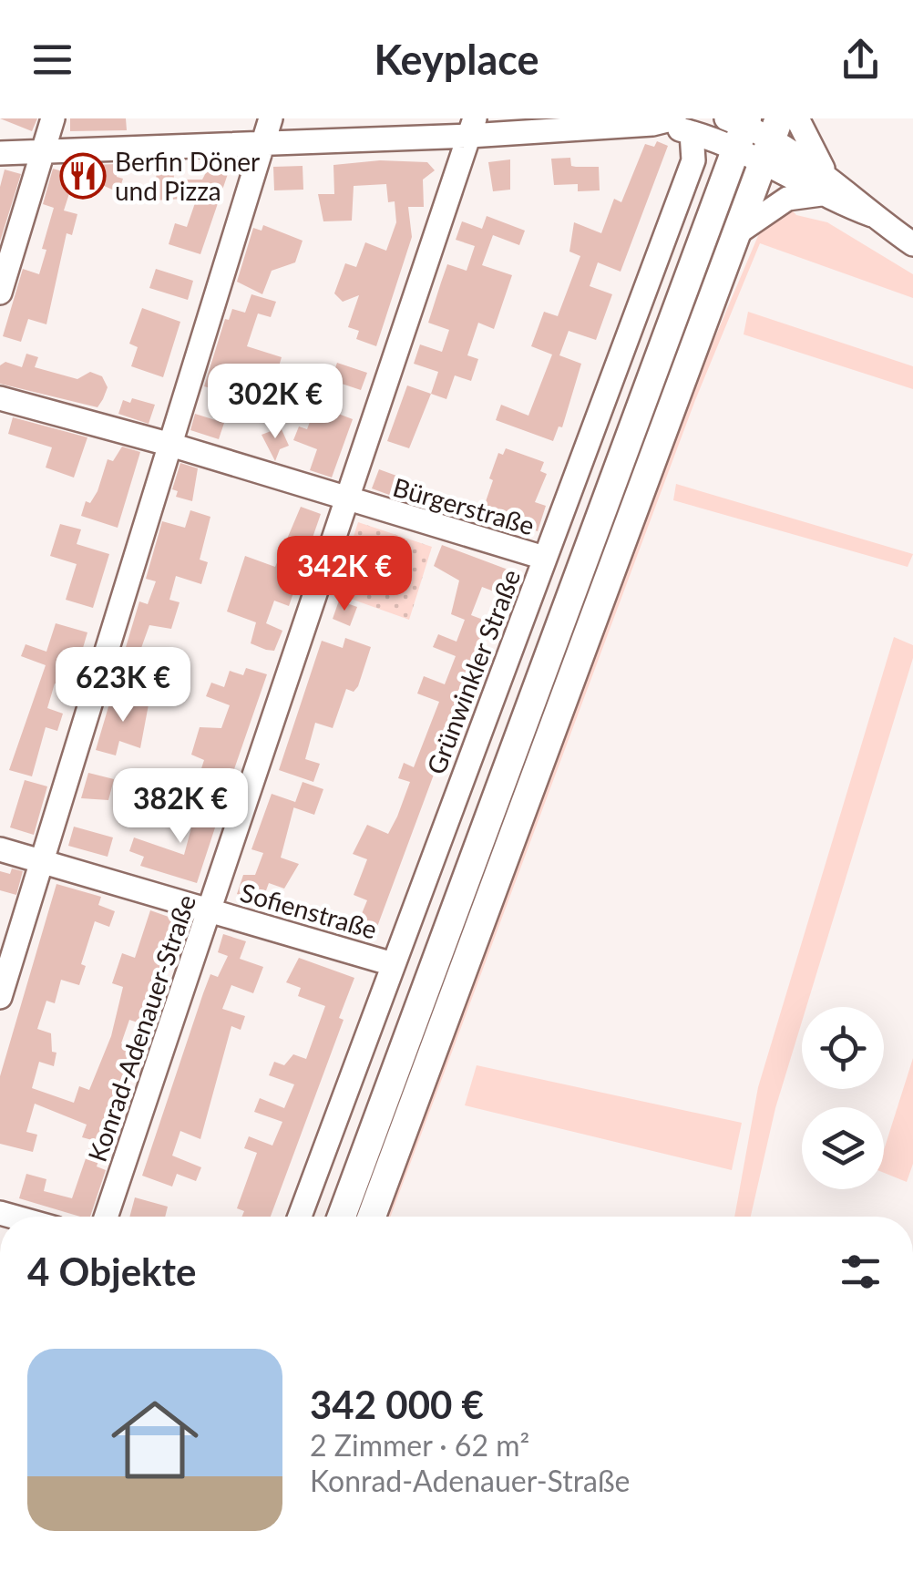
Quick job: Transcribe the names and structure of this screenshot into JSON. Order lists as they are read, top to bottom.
{
  "streets": {
    "street": [
      "Bürgerstraße",
      "Grünwinkler Straße",
      "Sofienstraße",
      "Konrad-Adenauer-Straße"
    ]
  },
  "crossings": [
    ["Bürgerstraße", "Grünwinkler Straße"],
    ["Bürgerstraße", "Konrad-Adenauer-Straße"],
    ["Grünwinkler Straße", "Sofienstraße"],
    ["Sofienstraße", "Konrad-Adenauer-Straße"]
  ],
  "places": {
    "restaurant": ["Berfin Döner und Pizza"]
  },
  "page": {
    "header": "Keyplace",
    "price": [
      "302K €",
      "342K €",
      "623K €",
      "382K €"
    ],
    "heading": "4 Objekte",
    "list": [
      {
        "name": "342 000 €",
        "note": "2 Zimmer · 62 m² · Konrad-Adenauer-Straße"
      }
    ]
  }
}
